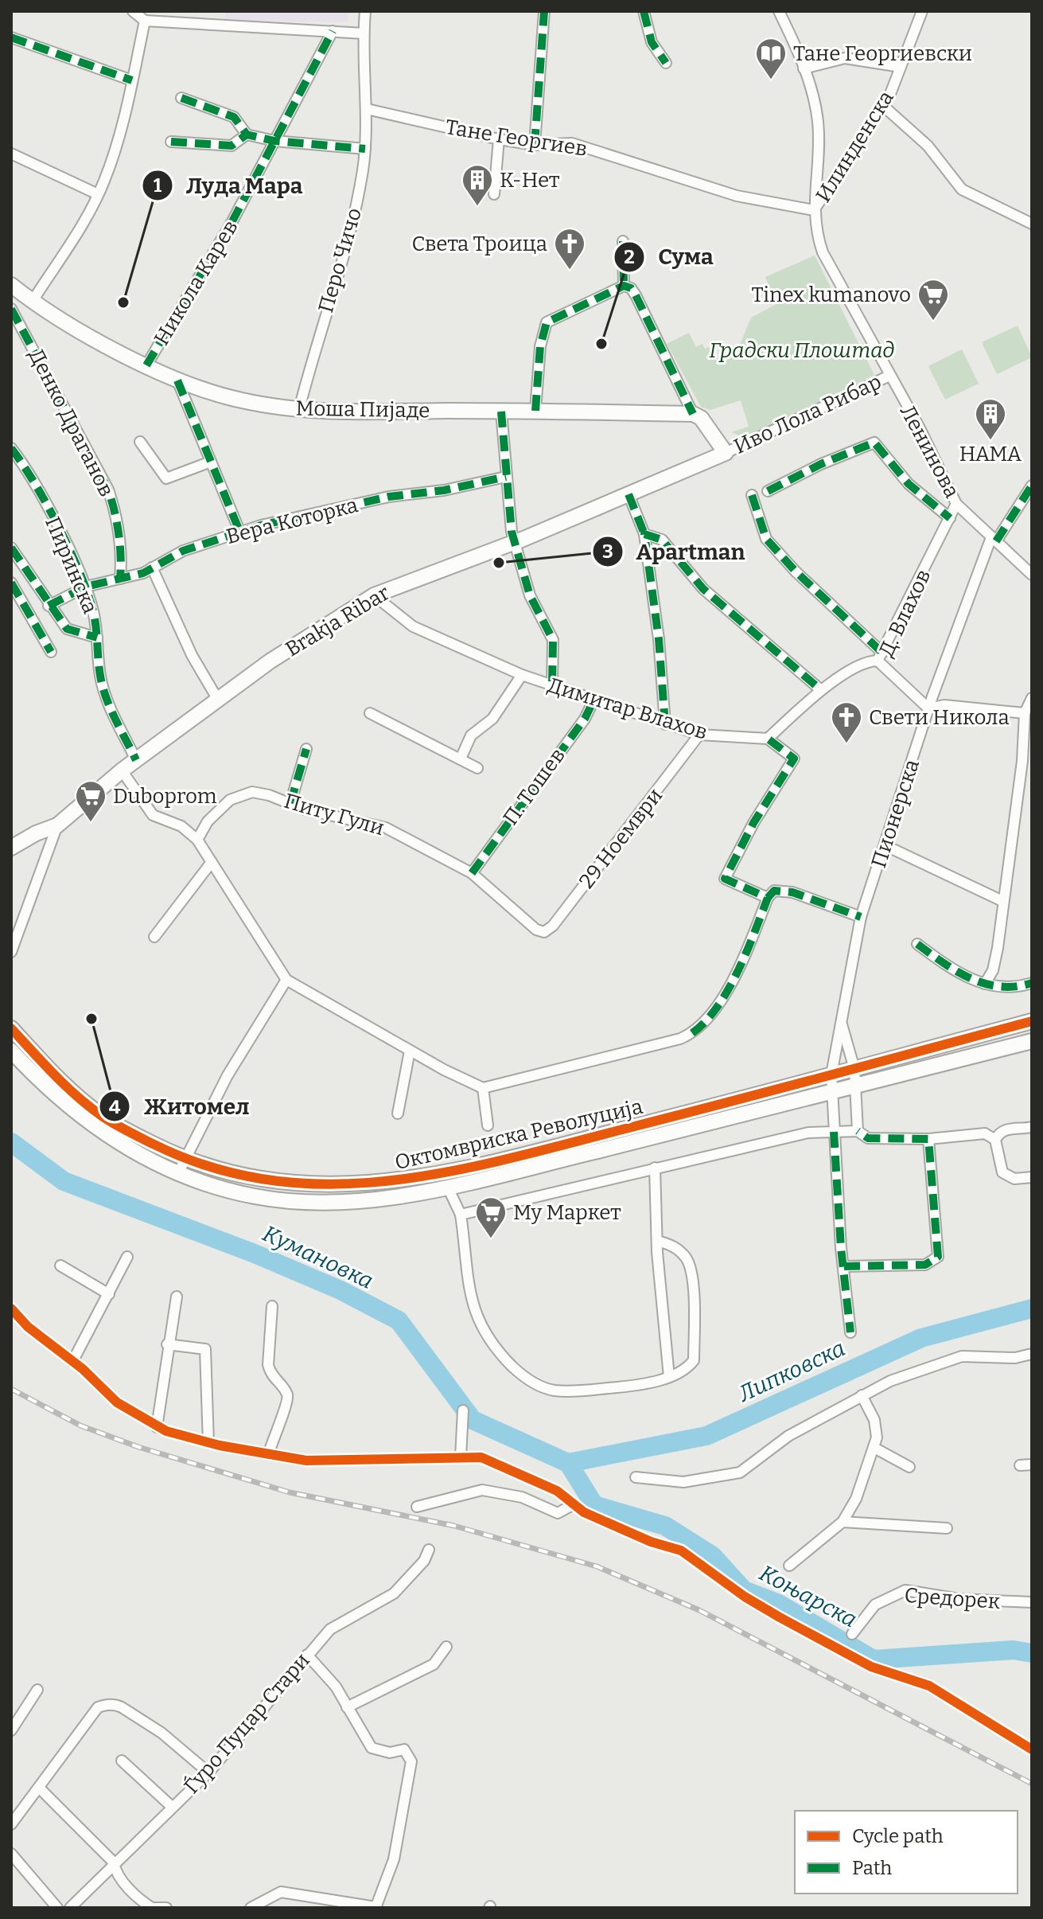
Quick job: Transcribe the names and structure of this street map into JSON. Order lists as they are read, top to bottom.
{
  "streets": {
    "street": [
      "Тане Георгиев",
      "Илинденска",
      "Перо Чичо",
      "Никола Карев",
      "Моша Пијаде",
      "Иво Лола Рибар",
      "Денко Драганов",
      "Ленинова",
      "Вера Которка",
      "Пиринска",
      "Д. Влахов",
      "Brakja Ribar",
      "Димитар Влахов",
      "П. Тошев",
      "Пионерска",
      "Питу Гули",
      "29 Ноември",
      "Октомвриска Револуција",
      "Средорек",
      "Ѓуро Пуцар Стари"
    ]
  },
  "crossings": [
    ["Тане Георгиев", "Илинденска"],
    ["Тане Георгиев", "Перо Чичо"],
    ["Тане Георгиев", "Ленинова"],
    ["Илинденска", "Ленинова"],
    ["Перо Чичо", "Моша Пијаде"],
    ["Никола Карев", "Моша Пијаде"],
    ["Иво Лола Рибар", "Ленинова"],
    ["Иво Лола Рибар", "Brakja Ribar"],
    ["Денко Драганов", "Вера Которка"],
    ["Ленинова", "Д. Влахов"],
    ["Ленинова", "Пионерска"],
    ["Вера Которка", "Пиринска"],
    ["Пиринска", "Brakja Ribar"],
    ["Д. Влахов", "Пионерска"],
    ["Brakja Ribar", "Димитар Влахов"],
    ["Димитар Влахов", "П. Тошев"],
    ["Димитар Влахов", "29 Ноември"],
    ["П. Тошев", "Питу Гули"],
    ["Пионерска", "Октомвриска Револуција"],
    ["Питу Гули", "29 Ноември"]
  ],
  "water": ["Кумановка", "Липковска", "Коњарска"],
  "parks": ["Градски Плоштад"],
  "places": {
    "library": ["Тане Георгиевски"],
    "building": ["К-Нет", "НАМА"],
    "church": ["Света Троица", "Свети Никола"],
    "other": [
      "Луда Мара",
      "Сума",
      "Apartman",
      "Житомел"
    ],
    "supermarket": ["Tinex kumanovo", "Duboprom", "Му Маркет"]
  },
  "legend": ["Cycle path", "Path"]
}
